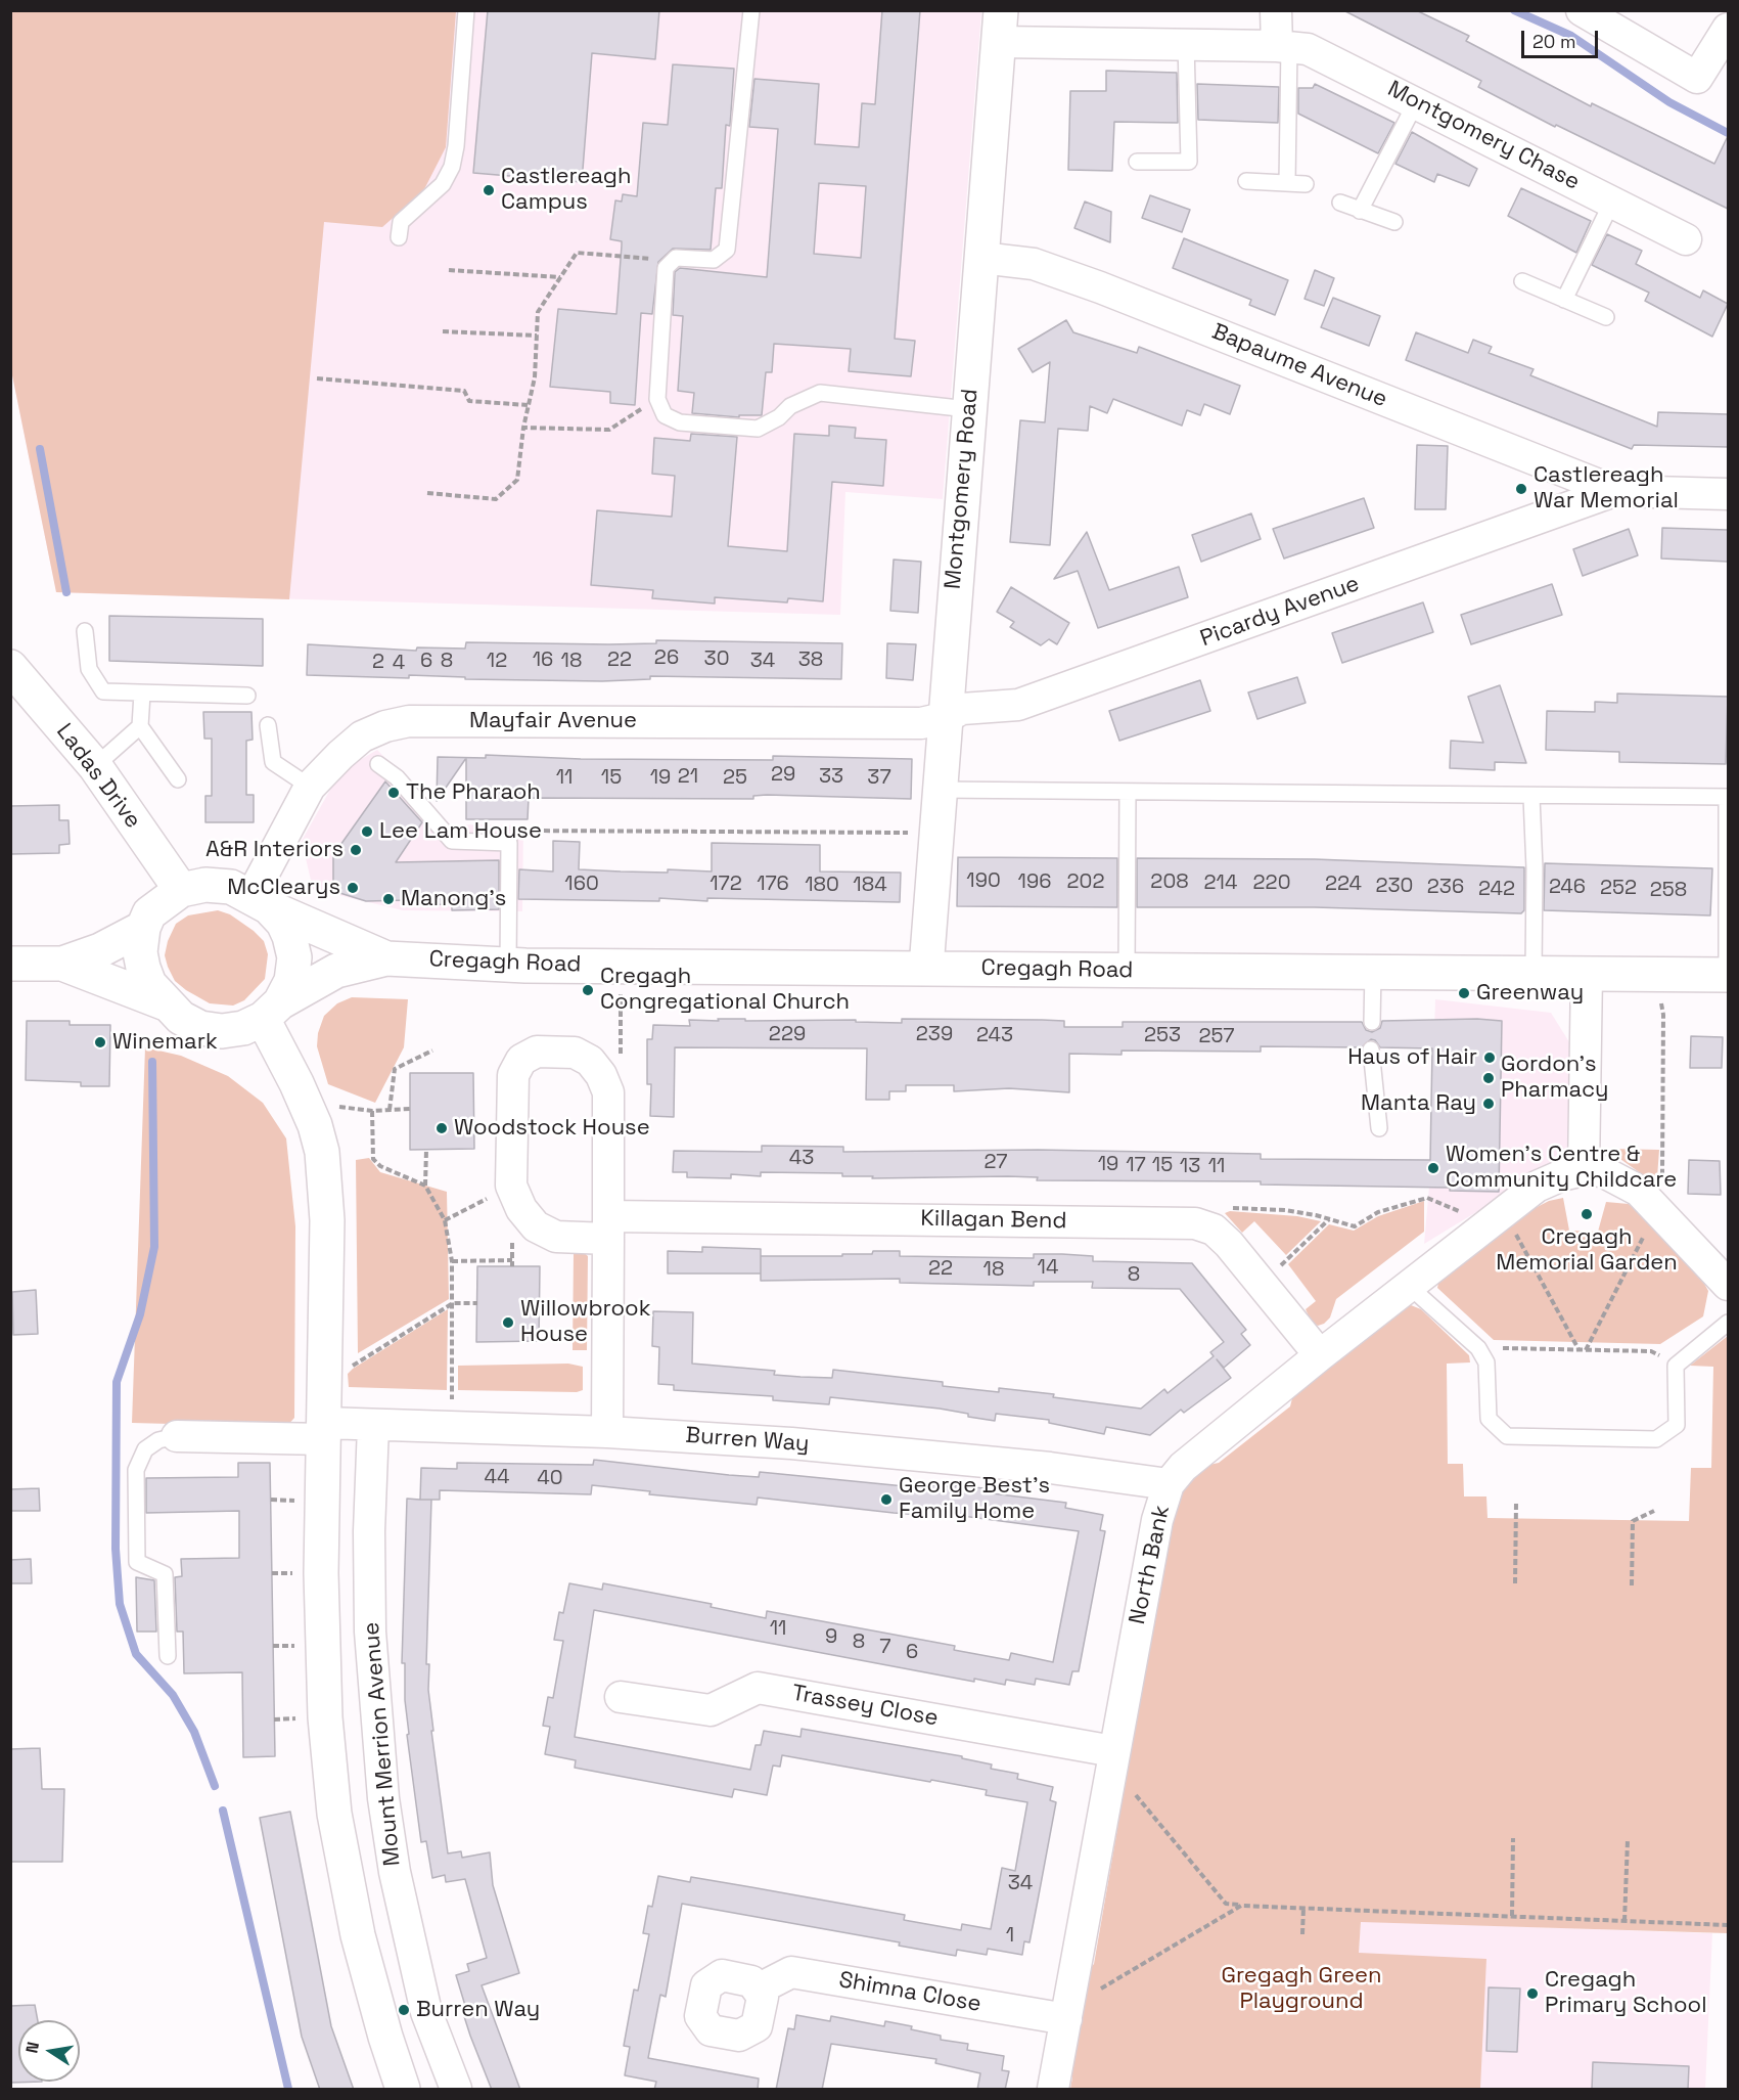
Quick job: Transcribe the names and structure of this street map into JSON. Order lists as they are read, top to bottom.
{
  "streets": {
    "street": [
      "Montgomery Chase",
      "Bapaume Avenue",
      "Montgomery Road",
      "Picardy Avenue",
      "Mayfair Avenue",
      "Ladas Drive",
      "Cregagh Road",
      "Killagan Bend",
      "Burren Way",
      "North Bank",
      "Trassey Close",
      "Mount Merrion Avenue",
      "Shimna Close"
    ]
  },
  "crossings": [
    ["Montgomery Chase", "Montgomery Road"],
    ["Bapaume Avenue", "Montgomery Road"],
    ["Bapaume Avenue", "Picardy Avenue"],
    ["Montgomery Road", "Picardy Avenue"],
    ["Montgomery Road", "Mayfair Avenue"],
    ["Montgomery Road", "Cregagh Road"],
    ["Picardy Avenue", "Mayfair Avenue"],
    ["Mayfair Avenue", "Ladas Drive"],
    ["Mayfair Avenue", "Cregagh Road"],
    ["Mayfair Avenue", "Mount Merrion Avenue"],
    ["Ladas Drive", "Cregagh Road"],
    ["Ladas Drive", "Mount Merrion Avenue"],
    ["Cregagh Road", "Mount Merrion Avenue"],
    ["Killagan Bend", "North Bank"],
    ["Burren Way", "North Bank"],
    ["Burren Way", "Mount Merrion Avenue"],
    ["North Bank", "Trassey Close"],
    ["North Bank", "Shimna Close"]
  ],
  "parks": ["Gregagh Green Playground"],
  "places": [
    "Castlereagh Campus",
    "Castlereagh War Memorial",
    "The Pharaoh",
    "Lee Lam House",
    "A&R Interiors",
    "McClearys",
    "Manong’s",
    "Cregagh Congregational Church",
    "Greenway",
    "Winemark",
    "Haus of Hair",
    "Gordon's Pharmacy",
    "Manta Ray",
    "Woodstock House",
    "Women’s Centre & Community Childcare",
    "Cregagh Memorial Garden",
    "Willowbrook House",
    "George Best's Family Home",
    "Cregagh Primary School",
    "Burren Way"
  ],
  "house_numbers": [
    "26",
    "30",
    "16",
    "22",
    "38",
    "6",
    "8",
    "12",
    "18",
    "34",
    "2",
    "4",
    "29",
    "21",
    "33",
    "11",
    "15",
    "19",
    "25",
    "37",
    "190",
    "196",
    "202",
    "208",
    "214",
    "220",
    "160",
    "172",
    "176",
    "224",
    "180",
    "184",
    "230",
    "236",
    "246",
    "252",
    "242",
    "258",
    "229",
    "239",
    "243",
    "253",
    "257",
    "43",
    "27",
    "19",
    "17",
    "15",
    "13",
    "11",
    "14",
    "22",
    "18",
    "8",
    "44",
    "40",
    "11",
    "9",
    "8",
    "7",
    "6",
    "34",
    "1"
  ],
  "scale_bar": "20 m",
  "north": "left"
}
